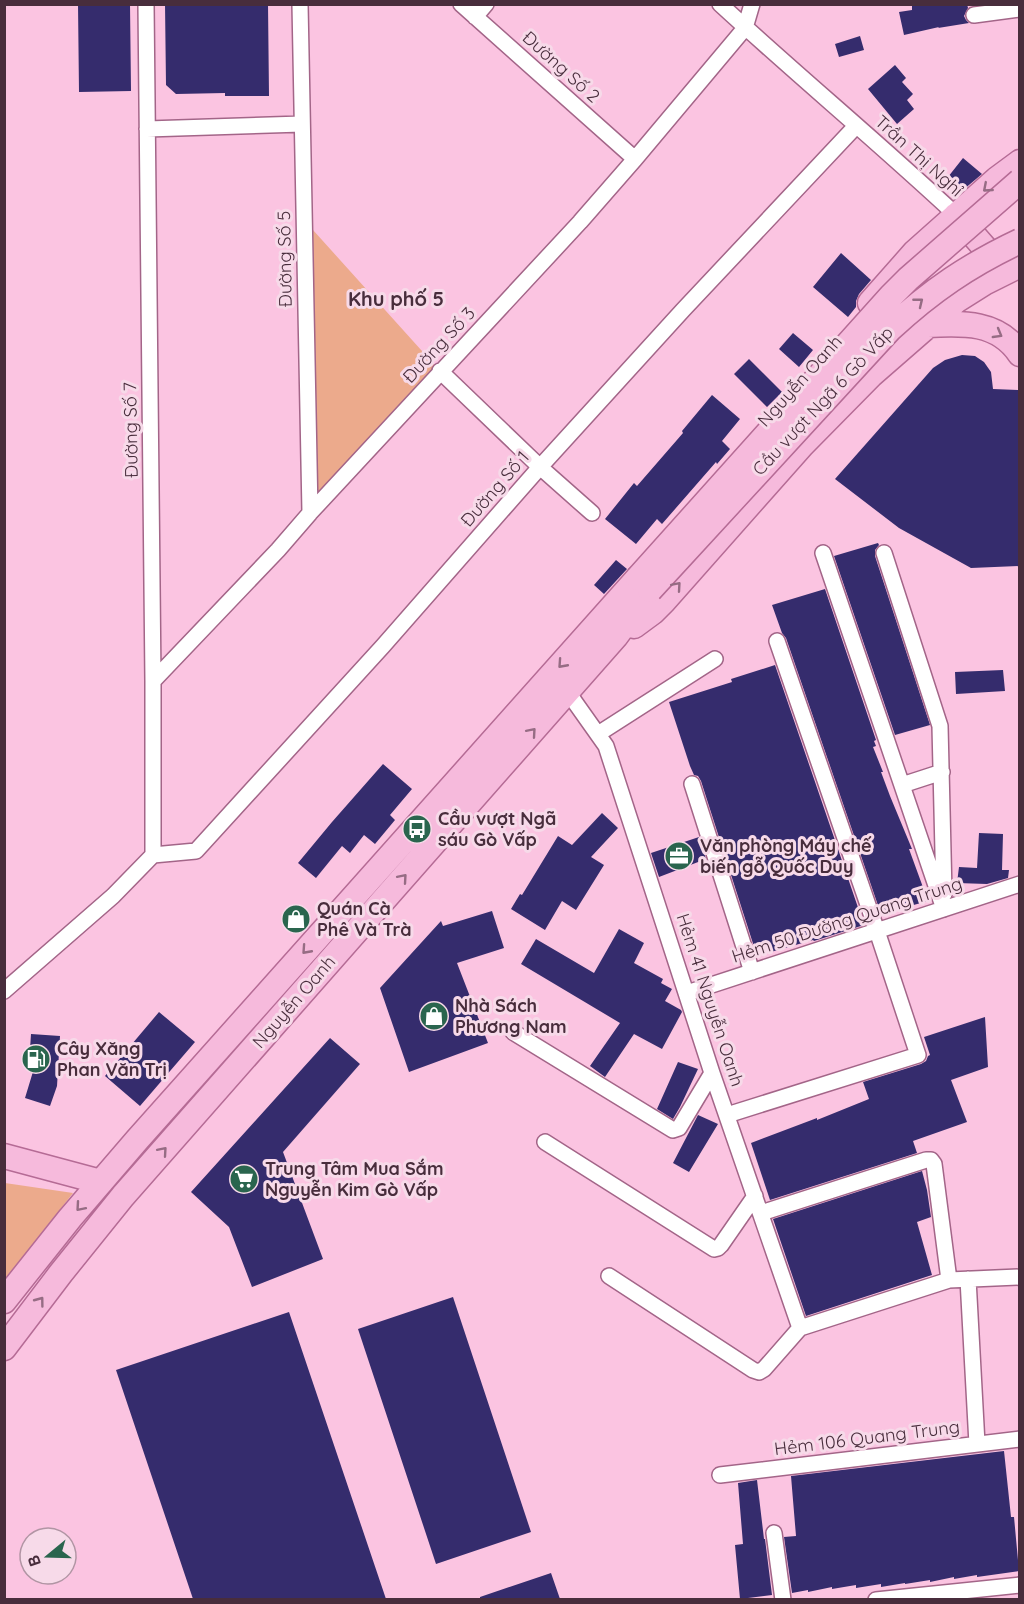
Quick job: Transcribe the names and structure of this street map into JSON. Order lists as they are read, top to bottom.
{
  "streets": {
    "main road": ["Nguyễn Oanh", "Cầu vượt Ngã 6 Gò Vấp"],
    "street": [
      "Đường Số 2",
      "Trần Thị Nghỉ",
      "Đường Số 5",
      "Đường Số 3",
      "Đường Số 7",
      "Đường Số 1",
      "Hẻm 50 Đường Quang Trung",
      "Hẻm 41 Nguyễn Oanh",
      "Hẻm 106 Quang Trung"
    ]
  },
  "crossings": [
    ["Đường Số 2", "Đường Số 3"],
    ["Trần Thị Nghỉ", "Đường Số 3"],
    ["Trần Thị Nghỉ", "Nguyễn Oanh"],
    ["Trần Thị Nghỉ", "Đường Số 1"],
    ["Đường Số 5", "Đường Số 3"],
    ["Đường Số 3", "Đường Số 7"],
    ["Nguyễn Oanh", "Cầu vượt Ngã 6 Gò Vấp"],
    ["Nguyễn Oanh", "Hẻm 41 Nguyễn Oanh"],
    ["Đường Số 7", "Đường Số 1"],
    ["Hẻm 50 Đường Quang Trung", "Hẻm 41 Nguyễn Oanh"]
  ],
  "districts": ["Khu phố 5"],
  "places": {
    "bus stop": ["Cầu vượt Ngã sáu Gò Vấp"],
    "office": ["Văn phòng Máy chế biến gỗ Quốc Duy"],
    "shop": ["Quán Cà Phê Và Trà", "Nhà Sách Phương Nam"],
    "fuel station": ["Cây Xăng Phan Văn Trị"],
    "supermarket": ["Trung Tâm Mua Sắm Nguyễn Kim Gò Vấp"]
  },
  "north": "left"
}
